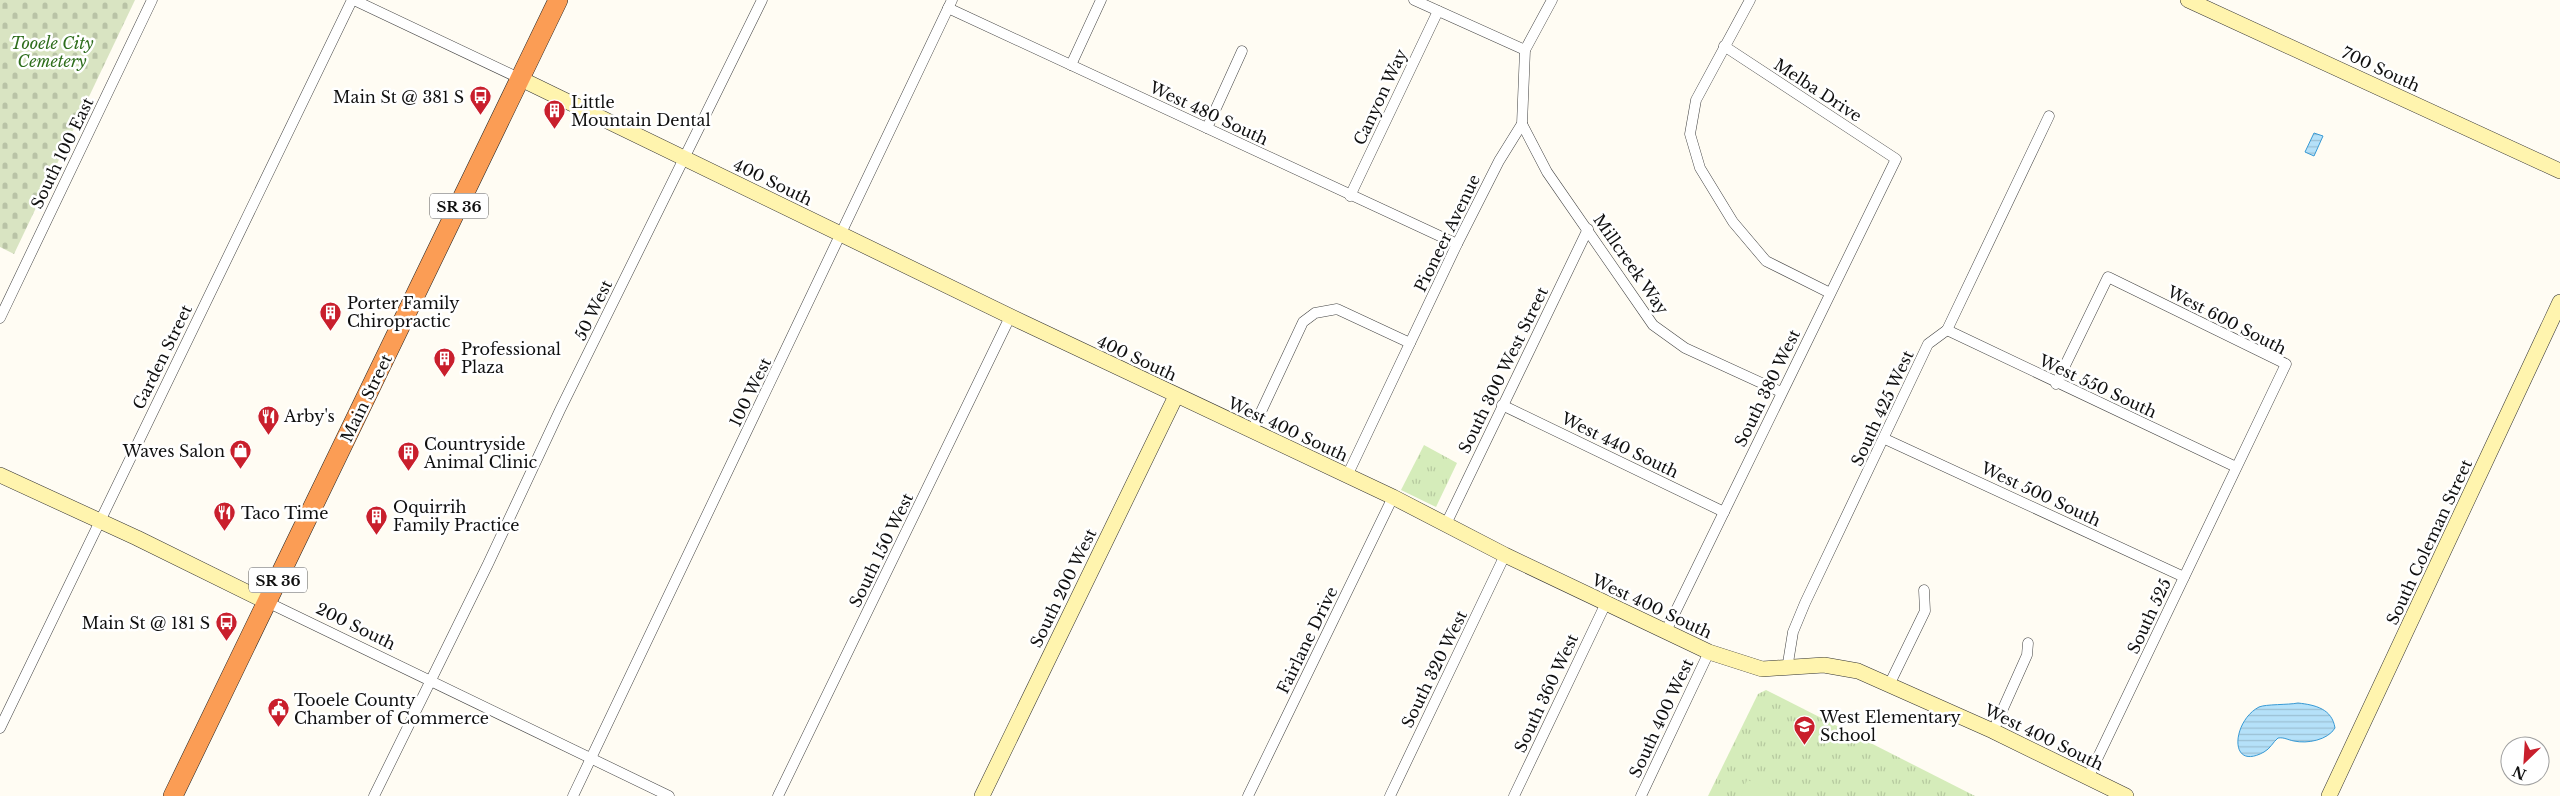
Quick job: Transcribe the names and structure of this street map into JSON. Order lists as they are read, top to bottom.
{
  "streets": {
    "highway": ["SR 36", "Main Street"],
    "street": [
      "700 South",
      "Melba Drive",
      "Canyon Way",
      "West 480 South",
      "South 100 East",
      "400 South",
      "Pioneer Avenue",
      "Millcreek Way",
      "50 West",
      "West 600 South",
      "Garden Street",
      "South 300 West Street",
      "West 550 South",
      "South 380 West",
      "100 West",
      "South 425 West",
      "West 400 South",
      "West 440 South",
      "West 500 South",
      "South Coleman Street",
      "South 150 West",
      "South 200 West",
      "South 525",
      "200 South",
      "Fairlane Drive",
      "South 320 West",
      "South 360 West",
      "South 400 West"
    ]
  },
  "crossings": [
    ["Melba Drive", "South 380 West"],
    ["Canyon Way", "West 480 South"],
    ["West 480 South", "Pioneer Avenue"],
    ["West 480 South", "100 West"],
    ["400 South", "50 West"],
    ["400 South", "Garden Street"],
    ["400 South", "100 West"],
    ["400 South", "Main Street"],
    ["400 South", "West 400 South"],
    ["400 South", "South 150 West"],
    ["400 South", "South 200 West"],
    ["Pioneer Avenue", "Millcreek Way"],
    ["Pioneer Avenue", "West 400 South"],
    ["Millcreek Way", "South 300 West Street"],
    ["Millcreek Way", "South 380 West"],
    ["50 West", "200 South"],
    ["West 600 South", "West 550 South"],
    ["West 600 South", "South 525"],
    ["Garden Street", "200 South"],
    ["South 300 West Street", "West 400 South"],
    ["South 300 West Street", "West 440 South"],
    ["West 550 South", "South 425 West"],
    ["West 550 South", "South 525"],
    ["South 380 West", "West 400 South"],
    ["South 380 West", "West 440 South"],
    ["100 West", "200 South"],
    ["Main Street", "200 South"],
    ["South 425 West", "West 400 South"],
    ["South 425 West", "West 500 South"],
    ["West 400 South", "South 200 West"],
    ["West 400 South", "South 525"],
    ["West 400 South", "Fairlane Drive"],
    ["West 400 South", "South 320 West"],
    ["West 400 South", "South 360 West"],
    ["West 400 South", "South 400 West"],
    ["West 500 South", "South 525"]
  ],
  "parks": ["Tooele City Cemetery"],
  "places": {
    "bus stop": ["Main St @ 381 S", "Main St @ 181 S"],
    "building": [
      "Little Mountain Dental",
      "Porter Family Chiropractic",
      "Professional Plaza",
      "Countryside Animal Clinic",
      "Oquirrih Family Practice"
    ],
    "restaurant": ["Arby's", "Taco Time"],
    "shop": ["Waves Salon"],
    "public building": ["Tooele County Chamber of Commerce"],
    "school or university": ["West Elementary School"]
  },
  "north": "bottom left"
}
